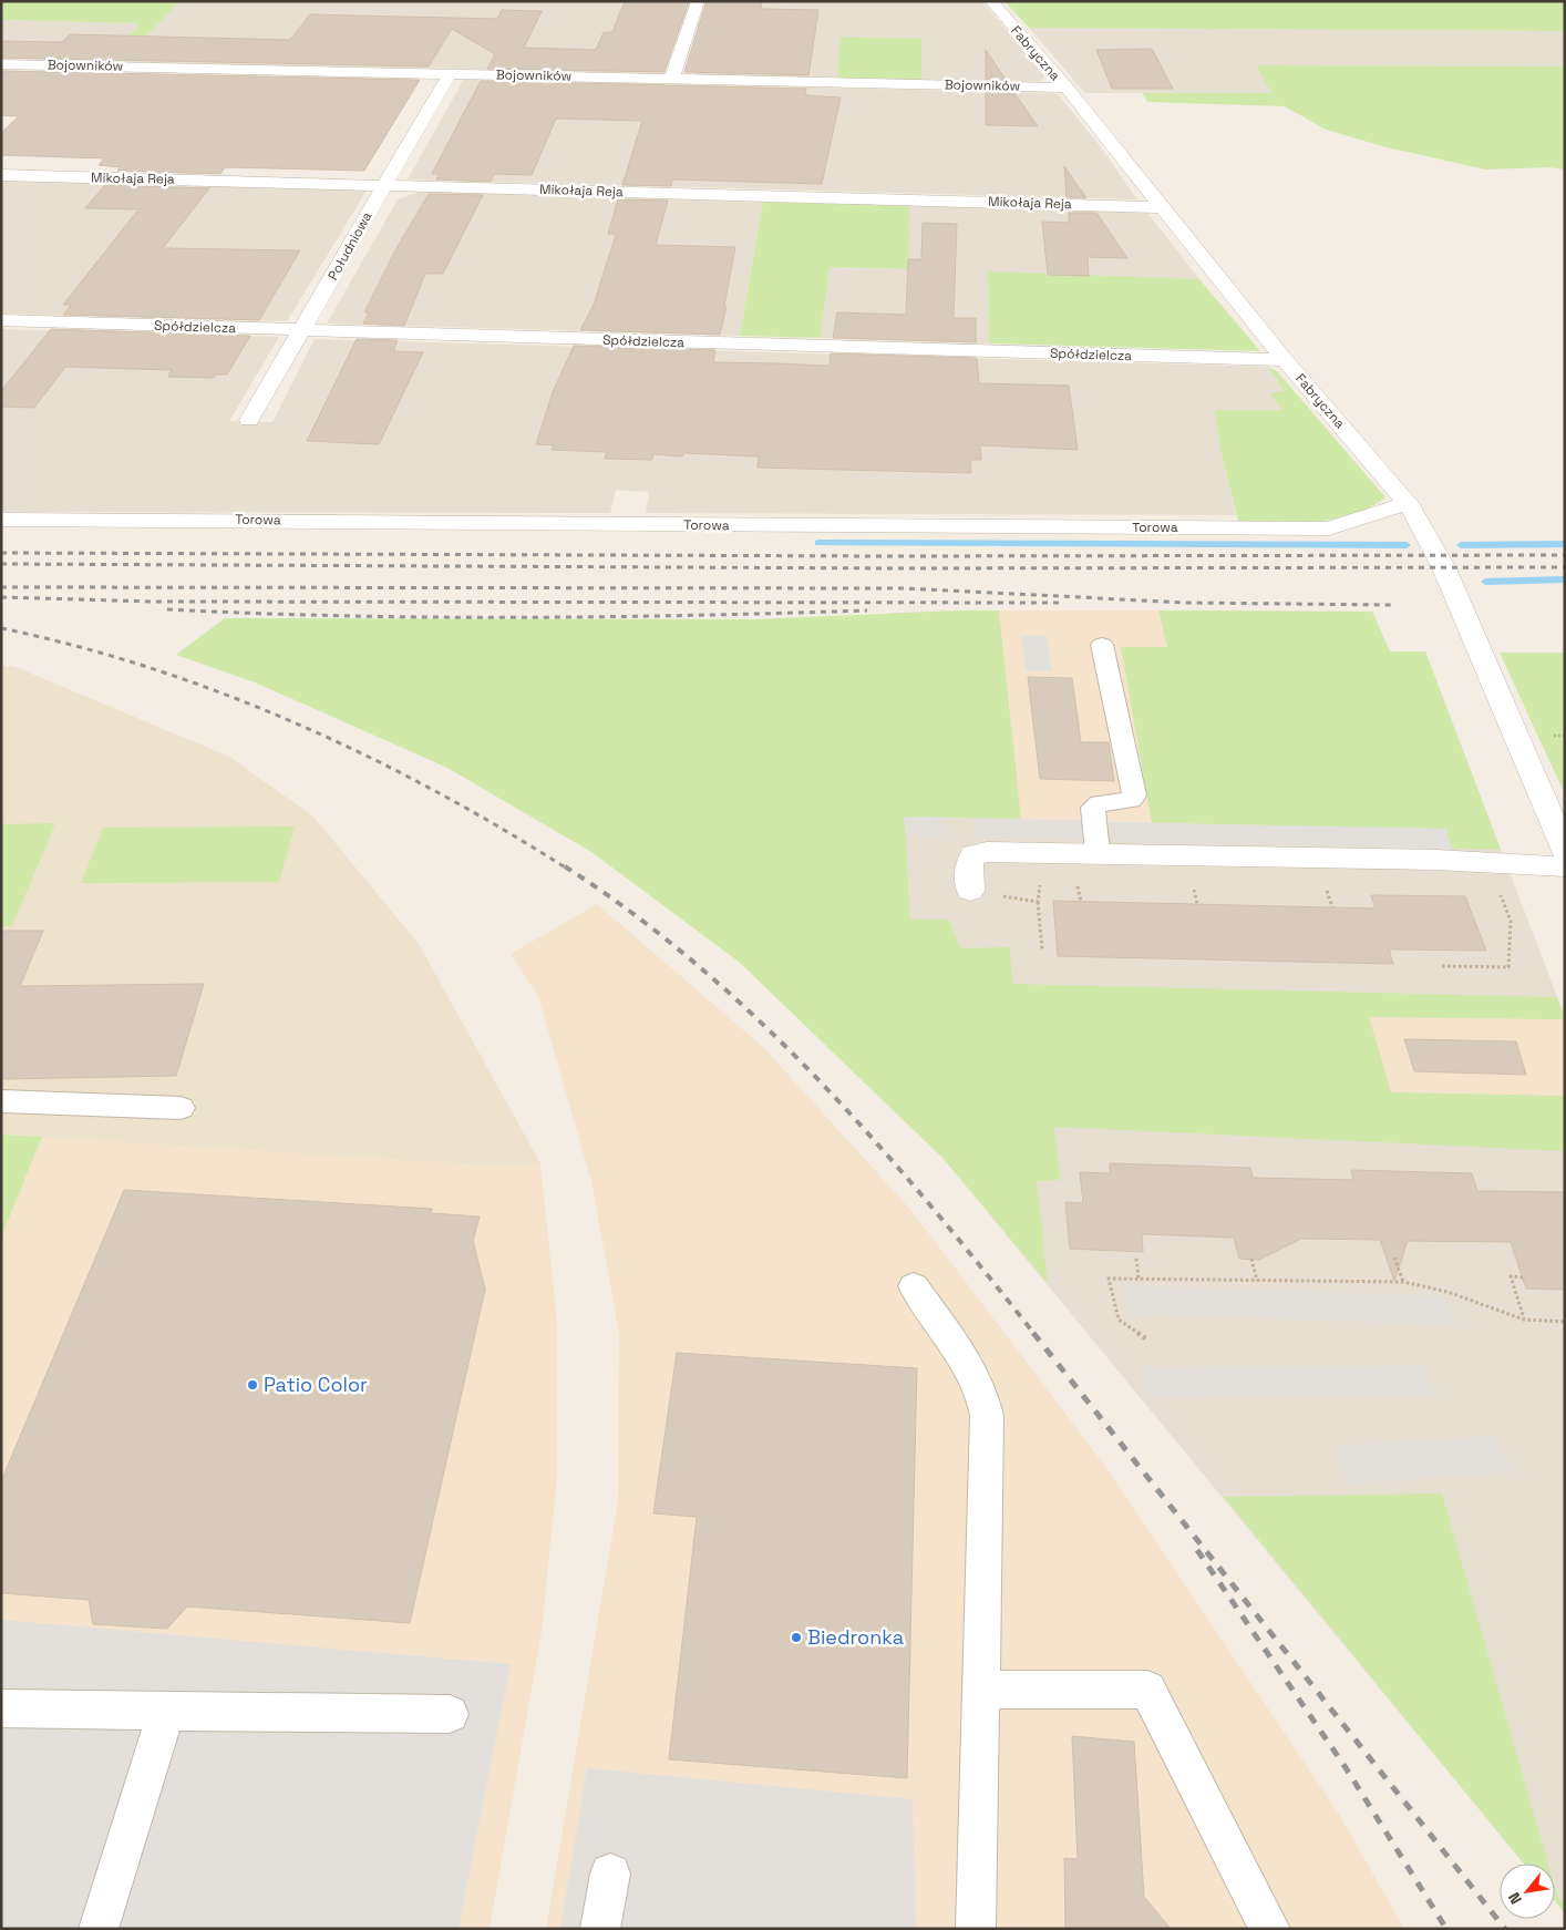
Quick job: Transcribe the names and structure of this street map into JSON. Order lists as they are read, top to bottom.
{
  "streets": {
    "street": [
      "Fabryczna",
      "Bojowników",
      "Mikołaja Reja",
      "Południowa",
      "Spółdzielcza",
      "Torowa"
    ]
  },
  "crossings": [
    ["Fabryczna", "Bojowników"],
    ["Fabryczna", "Mikołaja Reja"],
    ["Fabryczna", "Spółdzielcza"],
    ["Fabryczna", "Torowa"],
    ["Bojowników", "Południowa"],
    ["Mikołaja Reja", "Południowa"],
    ["Południowa", "Spółdzielcza"]
  ],
  "places": ["Patio Color", "Biedronka"],
  "north": "bottom left"
}
